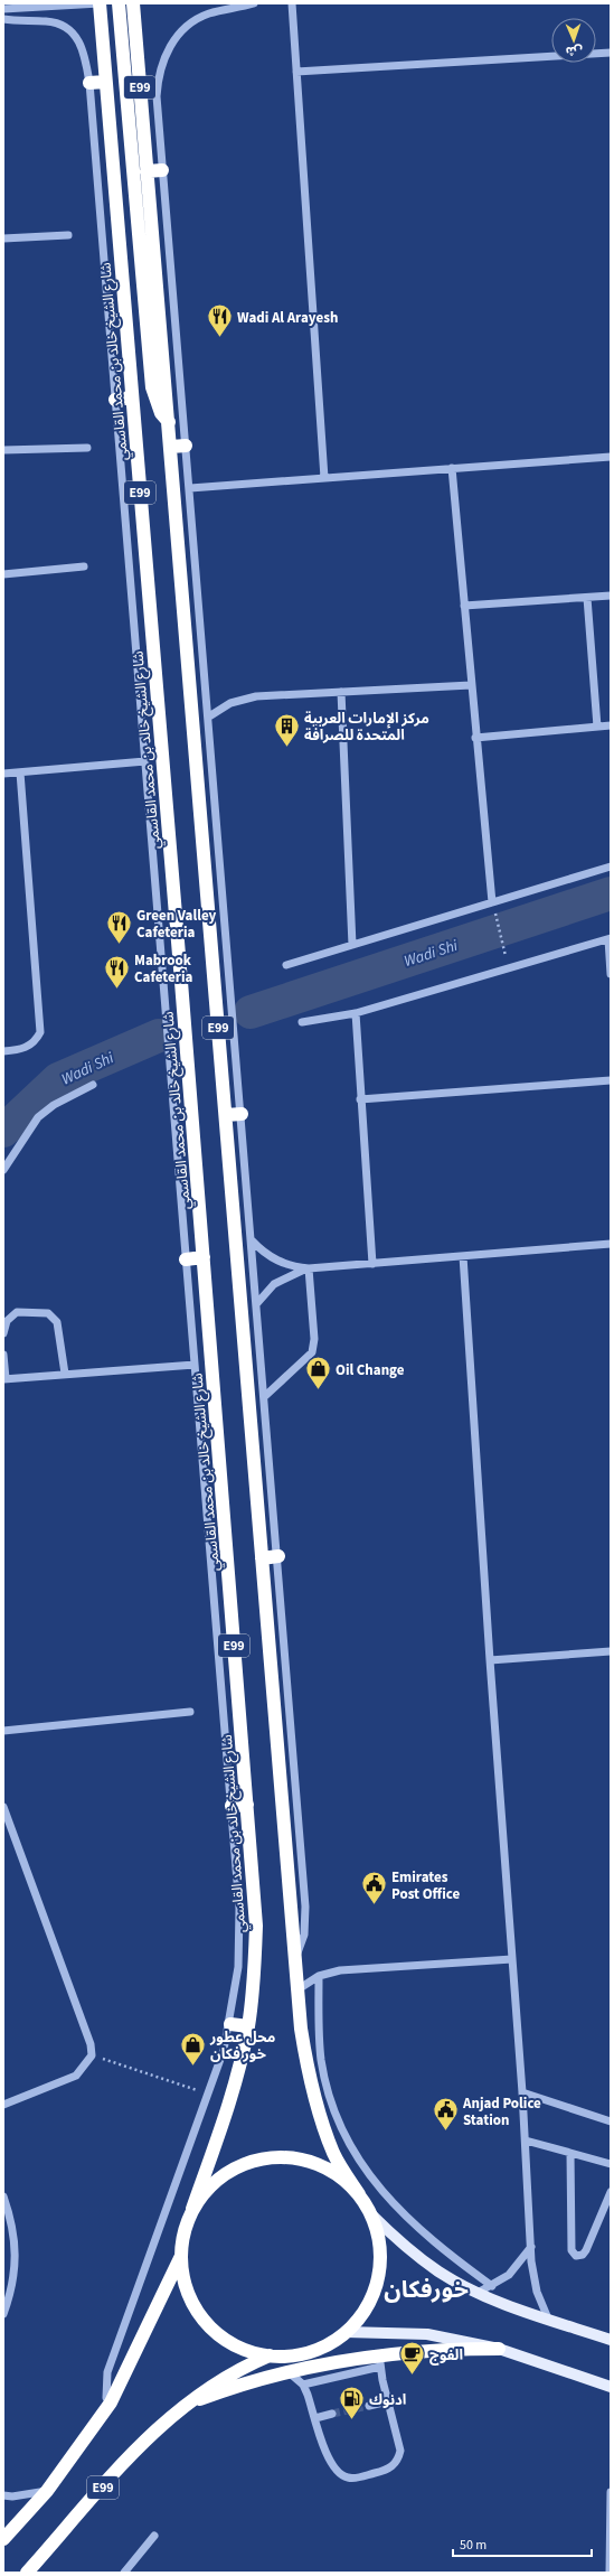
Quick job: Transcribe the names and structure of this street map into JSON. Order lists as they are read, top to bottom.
{
  "streets": {
    "highway": ["E99", "شارع الشيخ خالد بن محمد القاسمي"]
  },
  "districts": ["خورفكان"],
  "water": ["Wadi Shi"],
  "places": {
    "restaurant": ["Wadi Al Arayesh", "Green Valley Cafeteria", "Mabrook Cafeteria"],
    "building": ["مركز الإمارات العربية المتحدة للصرافة"],
    "shop": ["Oil Change", "محل عطور خور فكان"],
    "public building": ["Emirates Post Office", "Anjad Police Station"],
    "cafe": ["الفوج"],
    "fuel station": ["ادنوك"]
  },
  "scale_bar": "50 m",
  "north": "bottom"
}
